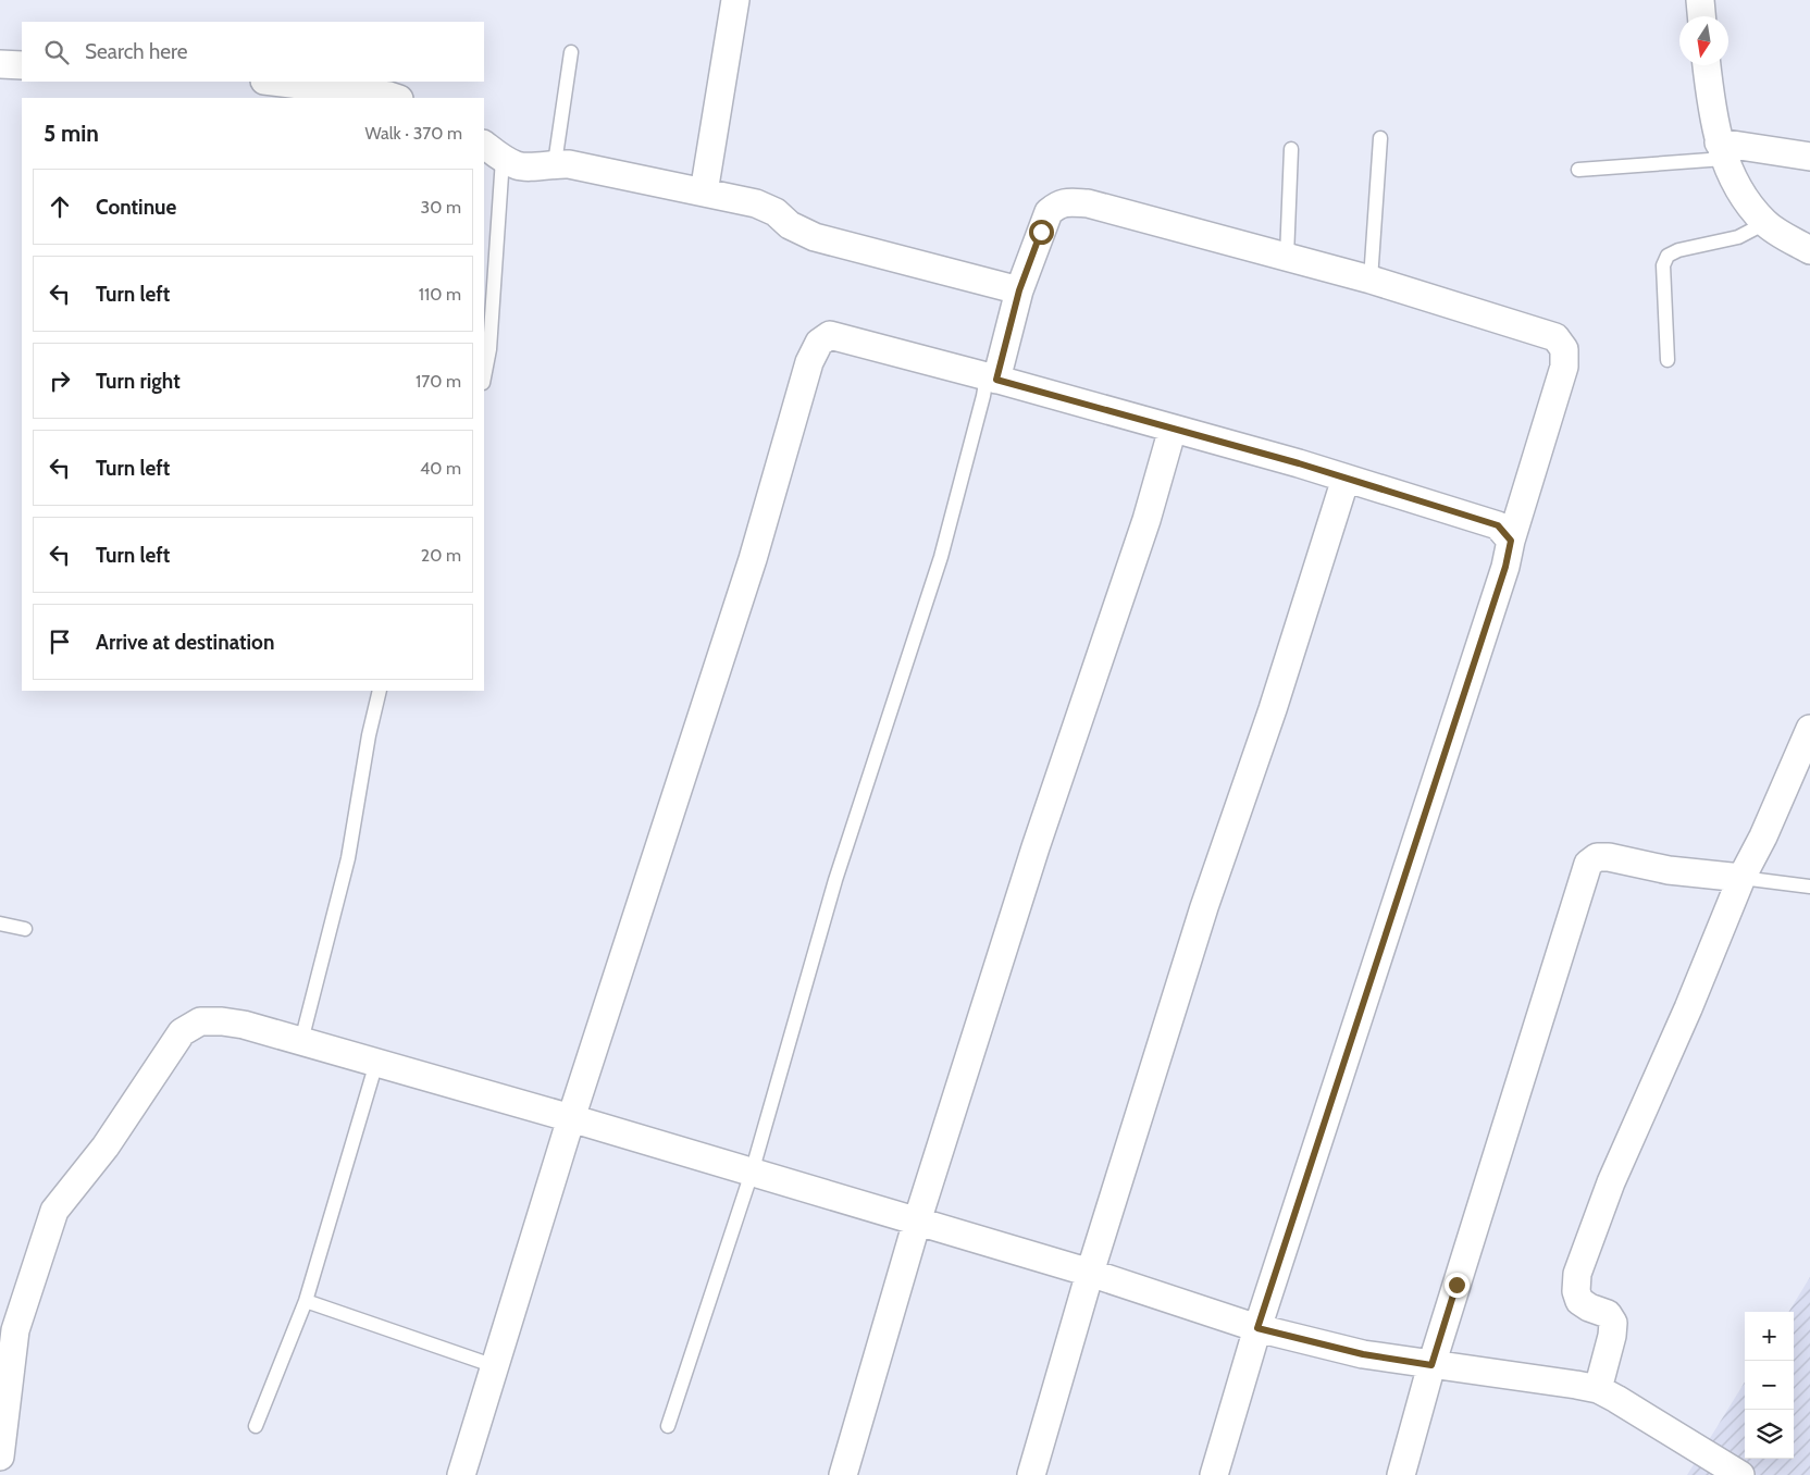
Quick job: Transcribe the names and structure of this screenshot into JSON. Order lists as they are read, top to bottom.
{
  "north": "bottom",
  "page": {
    "search": "Search here",
    "heading": ["5 min", "Walk · 370 m"],
    "list": [
      ["Continue", "30 m"],
      ["Turn left", "110 m"],
      ["Turn right", "170 m"],
      ["Turn left", "40 m"],
      ["Turn left", "20 m"],
      "Arrive at destination"
    ],
    "map_buttons": ["+", "−"]
  }
}
